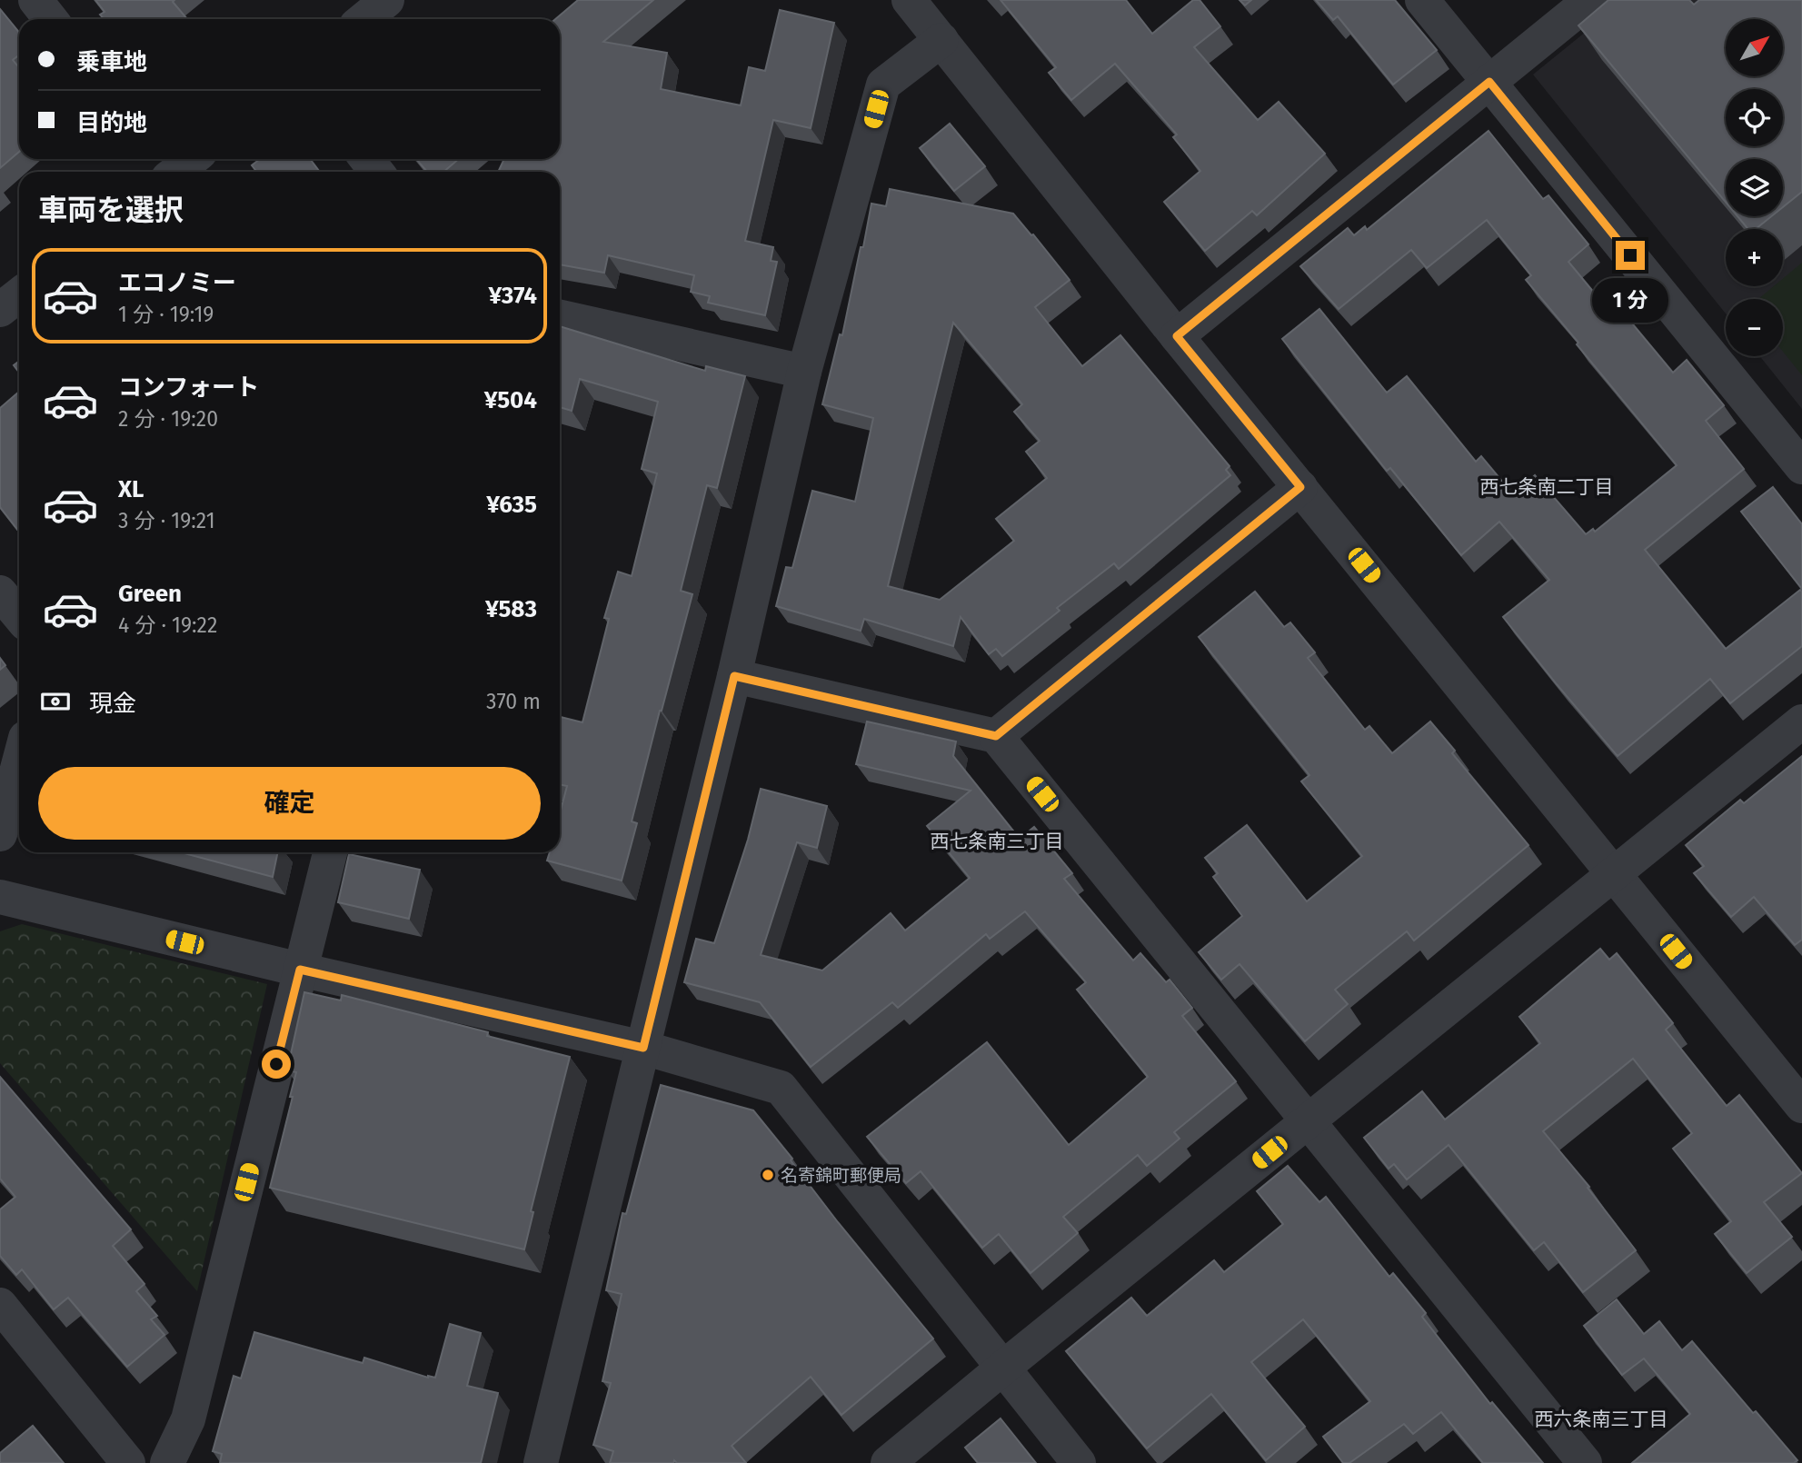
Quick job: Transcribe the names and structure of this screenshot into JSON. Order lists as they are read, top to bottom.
{
  "districts": ["西七条南二丁目", "西七条南三丁目", "西六条南三丁目"],
  "places": ["名寄錦町郵便局"],
  "north": "top right",
  "page": {
    "map_buttons": ["+", "−"],
    "banner": ["乗車地", "目的地"],
    "heading": "車両を選択",
    "list": [
      {
        "name": "エコノミー",
        "note": "1 分 · 19:19",
        "value": "¥374"
      },
      {
        "name": "コンフォート",
        "note": "2 分 · 19:20",
        "value": "¥504"
      },
      {
        "name": "XL",
        "note": "3 分 · 19:21",
        "value": "¥635"
      },
      {
        "name": "Green",
        "note": "4 分 · 19:22",
        "value": "¥583"
      }
    ],
    "bubble": "1 分",
    "pay": ["現金", "370 m"],
    "buttons": "確定"
  }
}
